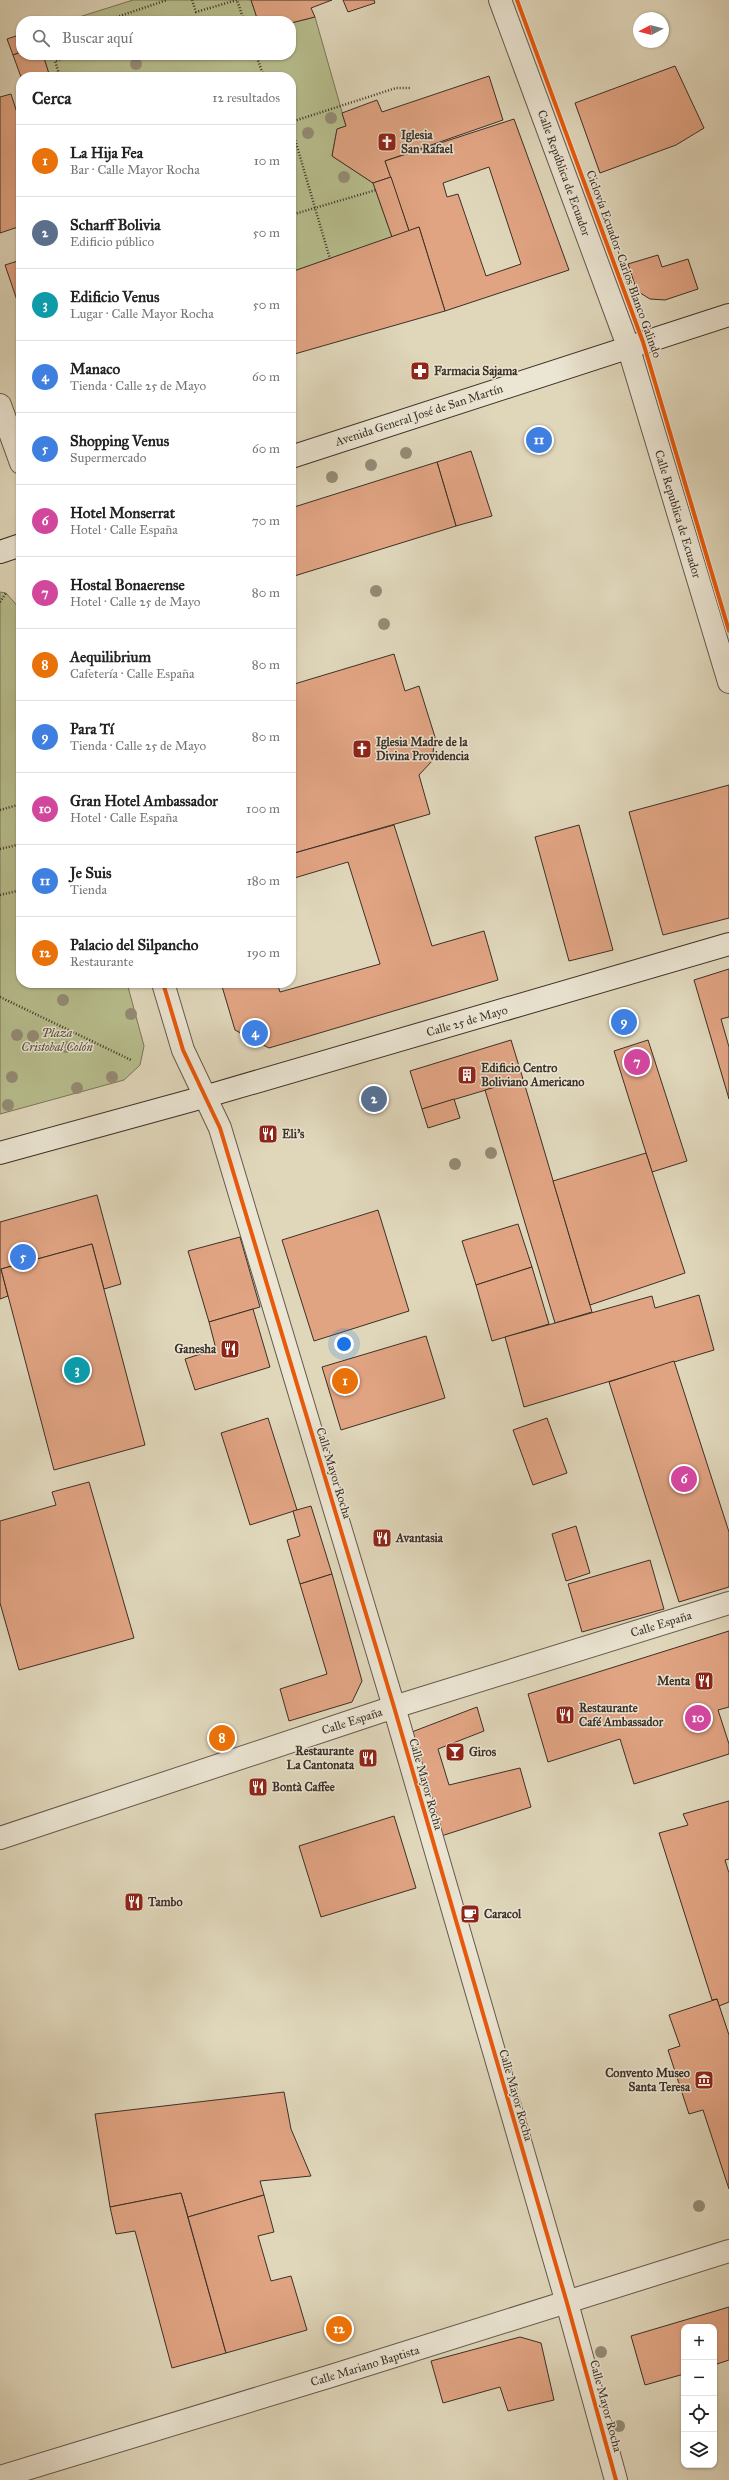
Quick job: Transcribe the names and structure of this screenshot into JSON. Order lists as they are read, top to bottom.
{
  "streets": {
    "street": [
      "Calle República de Ecuador",
      "Avenida General José de San Martín",
      "Calle Republica de Ecuador",
      "Calle 25 de Mayo",
      "Calle Mayor Rocha",
      "Calle España",
      "Calle Mariano Baptista"
    ],
    "cycle path": ["Ciclovía Ecuador-Carlos Blanco Galindo"]
  },
  "crossings": [
    ["Calle República de Ecuador", "Avenida General José de San Martín"],
    ["Calle República de Ecuador", "Calle Republica de Ecuador"],
    ["Avenida General José de San Martín", "Calle Republica de Ecuador"],
    ["Calle 25 de Mayo", "Calle Mayor Rocha"],
    ["Calle Mayor Rocha", "Calle España"],
    ["Calle Mayor Rocha", "Calle Mariano Baptista"]
  ],
  "parks": ["Plaza Cristobal Colón"],
  "places": {
    "church": ["Iglesia San Rafael", "Iglesia Madre de la Divina Providencia"],
    "pharmacy": ["Farmacia Sajama"],
    "building": ["Edificio Centro Boliviano Americano"],
    "restaurant": [
      "Eli's",
      "Ganesha",
      "Avantasia",
      "Menta",
      "Restaurante Café Ambassador",
      "Restaurante La Cantonata",
      "Bontà Caffee",
      "Tambo"
    ],
    "bar": ["Giros"],
    "cafe": ["Caracol"],
    "museum": ["Convento Museo Santa Teresa"]
  },
  "north": "left",
  "page": {
    "search": "Buscar aquí",
    "heading": ["Cerca", "12 resultados"],
    "list": [
      {
        "mark": "1",
        "name": "La Hija Fea",
        "note": "Bar · Calle Mayor Rocha",
        "value": "10 m"
      },
      {
        "mark": "2",
        "name": "Scharff Bolivia",
        "note": "Edificio público",
        "value": "50 m"
      },
      {
        "mark": "3",
        "name": "Edificio Venus",
        "note": "Lugar · Calle Mayor Rocha",
        "value": "50 m"
      },
      {
        "mark": "4",
        "name": "Manaco",
        "note": "Tienda · Calle 25 de Mayo",
        "value": "60 m"
      },
      {
        "mark": "5",
        "name": "Shopping Venus",
        "note": "Supermercado",
        "value": "60 m"
      },
      {
        "mark": "6",
        "name": "Hotel Monserrat",
        "note": "Hotel · Calle España",
        "value": "70 m"
      },
      {
        "mark": "7",
        "name": "Hostal Bonaerense",
        "note": "Hotel · Calle 25 de Mayo",
        "value": "80 m"
      },
      {
        "mark": "8",
        "name": "Aequilibrium",
        "note": "Cafetería · Calle España",
        "value": "80 m"
      },
      {
        "mark": "9",
        "name": "Para Tí",
        "note": "Tienda · Calle 25 de Mayo",
        "value": "80 m"
      },
      {
        "mark": "10",
        "name": "Gran Hotel Ambassador",
        "note": "Hotel · Calle España",
        "value": "100 m"
      },
      {
        "mark": "11",
        "name": "Je Suis",
        "note": "Tienda",
        "value": "180 m"
      },
      {
        "mark": "12",
        "name": "Palacio del Silpancho",
        "note": "Restaurante",
        "value": "190 m"
      }
    ],
    "pins": [
      "11",
      "9",
      "4",
      "7",
      "2",
      "5",
      "3",
      "1",
      "6",
      "10",
      "8",
      "12"
    ],
    "map_buttons": ["+", "−"]
  }
}
